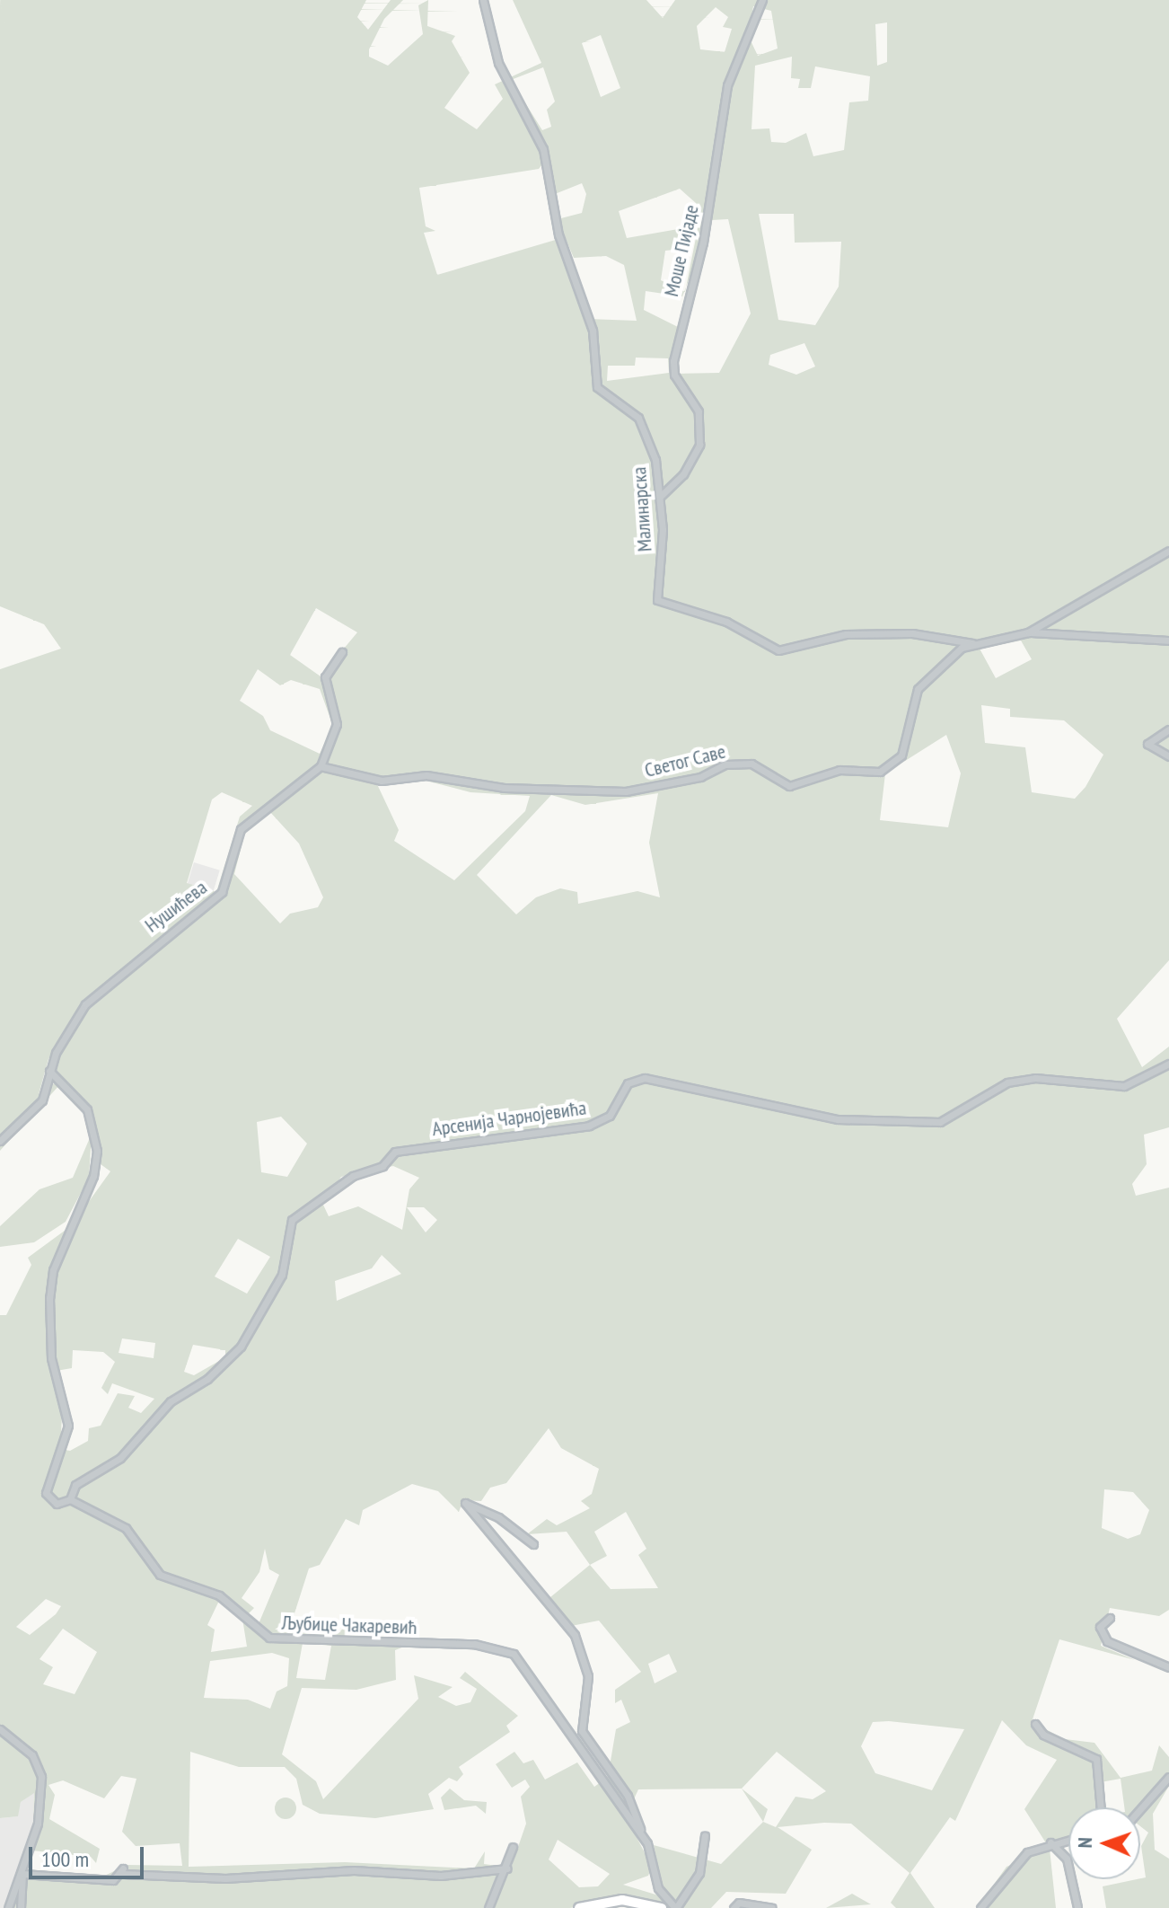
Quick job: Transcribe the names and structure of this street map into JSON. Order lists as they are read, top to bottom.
{
  "streets": {
    "street": [
      "Моше Пијаде",
      "Малинарска",
      "Светог Саве",
      "Нушићева",
      "Арсенија Чарнојевића",
      "Љубице Чакаревић"
    ]
  },
  "crossings": [
    ["Моше Пијаде", "Малинарска"],
    ["Малинарска", "Светог Саве"],
    ["Светог Саве", "Нушићева"],
    ["Нушићева", "Љубице Чакаревић"],
    ["Арсенија Чарнојевића", "Љубице Чакаревић"]
  ],
  "scale_bar": "100 m",
  "north": "left"
}
